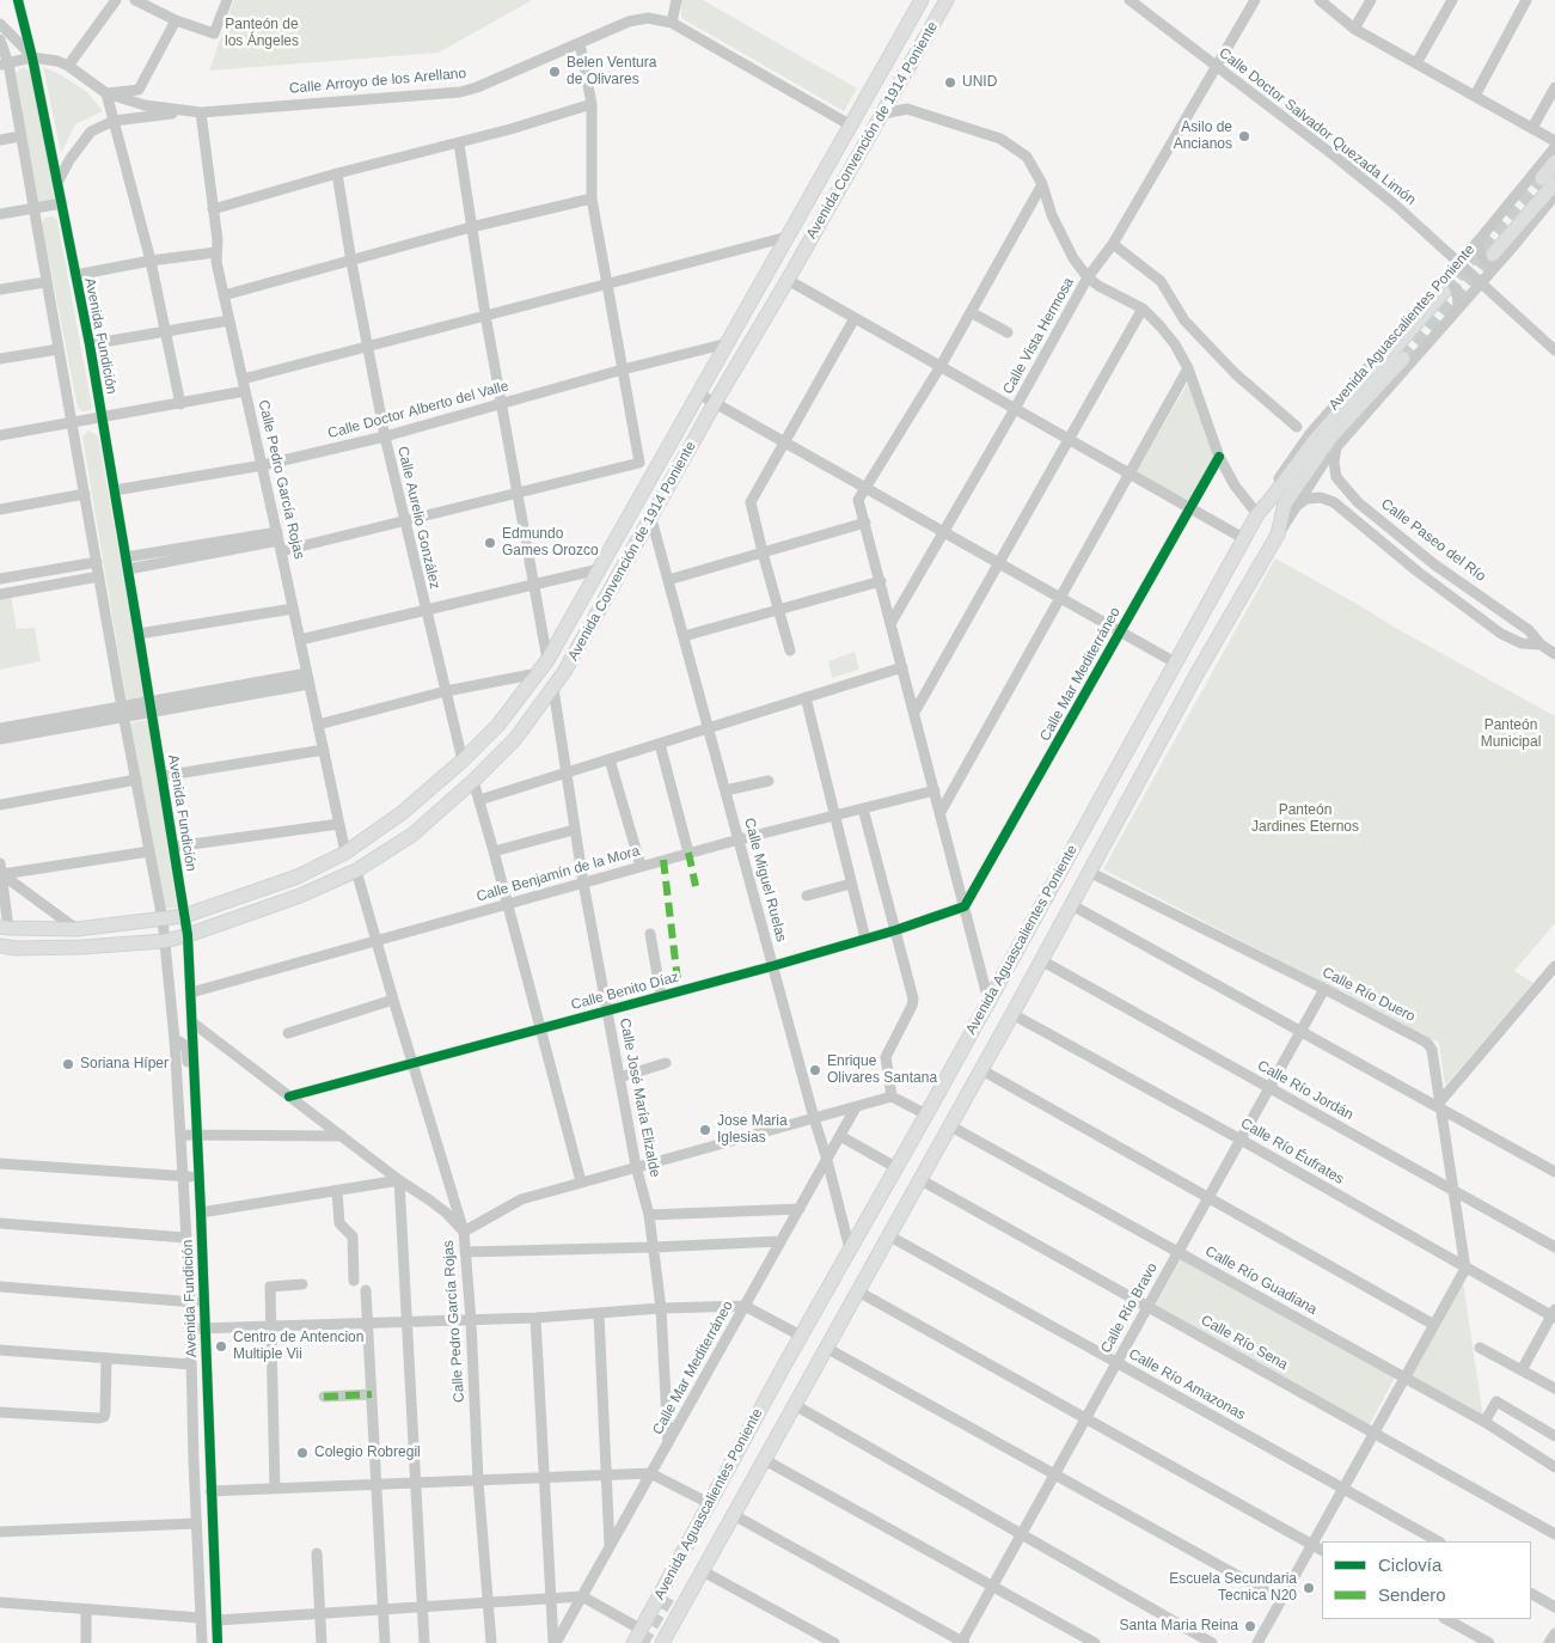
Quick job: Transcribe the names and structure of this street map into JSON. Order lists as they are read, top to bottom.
{
  "streets": {
    "main road": ["Avenida Convención de 1914 Poniente", "Avenida Aguascalientes Poniente"],
    "street": [
      "Calle Arroyo de los Arellano",
      "Calle Doctor Salvador Quezada Limón",
      "Avenida Fundición",
      "Calle Vista Hermosa",
      "Calle Doctor Alberto del Valle",
      "Calle Pedro García Rojas",
      "Calle Aurelio González",
      "Calle Paseo del Río",
      "Calle Mar Mediterráneo",
      "Calle Benjamín de la Mora",
      "Calle Miguel Ruelas",
      "Calle Benito Díaz",
      "Calle Río Duero",
      "Calle Río Jordán",
      "Calle José María Elizalde",
      "Calle Río Éufrates",
      "Calle Río Guadiana",
      "Calle Río Bravo",
      "Calle Río Sena",
      "Calle Río Amazonas"
    ]
  },
  "crossings": [
    ["Calle Arroyo de los Arellano", "Avenida Convención de 1914 Poniente"],
    ["Calle Arroyo de los Arellano", "Avenida Fundición"],
    ["Calle Arroyo de los Arellano", "Calle Pedro García Rojas"],
    ["Calle Doctor Salvador Quezada Limón", "Avenida Aguascalientes Poniente"],
    ["Calle Doctor Salvador Quezada Limón", "Calle Vista Hermosa"],
    ["Avenida Convención de 1914 Poniente", "Avenida Fundición"],
    ["Avenida Convención de 1914 Poniente", "Calle Doctor Alberto del Valle"],
    ["Avenida Convención de 1914 Poniente", "Calle Pedro García Rojas"],
    ["Avenida Convención de 1914 Poniente", "Calle Aurelio González"],
    ["Avenida Convención de 1914 Poniente", "Calle Miguel Ruelas"],
    ["Avenida Convención de 1914 Poniente", "Calle José María Elizalde"],
    ["Avenida Aguascalientes Poniente", "Calle Paseo del Río"],
    ["Avenida Aguascalientes Poniente", "Calle Miguel Ruelas"],
    ["Avenida Aguascalientes Poniente", "Calle Río Duero"],
    ["Avenida Aguascalientes Poniente", "Calle Río Jordán"],
    ["Avenida Aguascalientes Poniente", "Calle Río Éufrates"],
    ["Avenida Aguascalientes Poniente", "Calle Río Guadiana"],
    ["Avenida Aguascalientes Poniente", "Calle Río Sena"],
    ["Avenida Aguascalientes Poniente", "Calle Río Amazonas"],
    ["Avenida Fundición", "Calle Doctor Alberto del Valle"],
    ["Avenida Fundición", "Calle Benjamín de la Mora"],
    ["Calle Doctor Alberto del Valle", "Calle Pedro García Rojas"],
    ["Calle Doctor Alberto del Valle", "Calle Aurelio González"],
    ["Calle Pedro García Rojas", "Calle Benjamín de la Mora"],
    ["Calle Pedro García Rojas", "Calle Benito Díaz"],
    ["Calle Mar Mediterráneo", "Calle Miguel Ruelas"],
    ["Calle Mar Mediterráneo", "Calle Benito Díaz"],
    ["Calle Mar Mediterráneo", "Calle José María Elizalde"],
    ["Calle Benjamín de la Mora", "Calle Miguel Ruelas"],
    ["Calle Benjamín de la Mora", "Calle José María Elizalde"],
    ["Calle Miguel Ruelas", "Calle Benito Díaz"],
    ["Calle Benito Díaz", "Calle José María Elizalde"],
    ["Calle Río Duero", "Calle Río Jordán"],
    ["Calle Río Duero", "Calle Río Éufrates"],
    ["Calle Río Duero", "Calle Río Bravo"],
    ["Calle Río Jordán", "Calle Río Bravo"],
    ["Calle Río Éufrates", "Calle Río Bravo"],
    ["Calle Río Guadiana", "Calle Río Bravo"],
    ["Calle Río Bravo", "Calle Río Sena"],
    ["Calle Río Bravo", "Calle Río Amazonas"]
  ],
  "parks": ["Panteón de los Ángeles", "Panteón Municipal", "Panteón Jardines Eternos"],
  "places": [
    "Belen Ventura de Olivares",
    "UNID",
    "Asilo de Ancianos",
    "Edmundo Games Orozco",
    "Soriana Híper",
    "Enrique Olivares Santana",
    "Jose Maria Iglesias",
    "Centro de Antencion Multiple Vii",
    "Colegio Robregil",
    "Escuela Secundaria Tecnica N20",
    "Santa Maria Reina"
  ],
  "legend": ["Ciclovía", "Sendero"]
}
